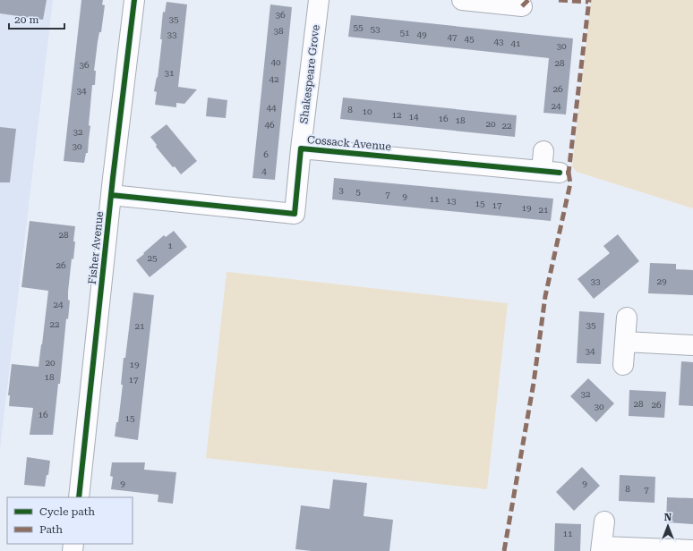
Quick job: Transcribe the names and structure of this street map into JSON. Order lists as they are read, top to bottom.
{
  "streets": {
    "street": ["Shakespeare Grove", "Cossack Avenue", "Fisher Avenue"]
  },
  "crossings": [
    ["Shakespeare Grove", "Cossack Avenue"],
    ["Cossack Avenue", "Fisher Avenue"]
  ],
  "house_numbers": [
    "36",
    "35",
    "55",
    "53",
    "38",
    "51",
    "33",
    "49",
    "47",
    "45",
    "43",
    "41",
    "30",
    "40",
    "28",
    "36",
    "31",
    "42",
    "26",
    "34",
    "24",
    "44",
    "8",
    "10",
    "12",
    "14",
    "16",
    "18",
    "20",
    "46",
    "22",
    "32",
    "30",
    "6",
    "4",
    "3",
    "5",
    "7",
    "9",
    "11",
    "13",
    "15",
    "17",
    "19",
    "21",
    "28",
    "1",
    "25",
    "26",
    "33",
    "29",
    "24",
    "22",
    "35",
    "21",
    "34",
    "20",
    "19",
    "18",
    "17",
    "32",
    "28",
    "26",
    "30",
    "16",
    "15",
    "9",
    "9",
    "8",
    "7",
    "11"
  ],
  "legend": ["Cycle path", "Path"],
  "scale_bar": "20 m",
  "north": "top"
}
